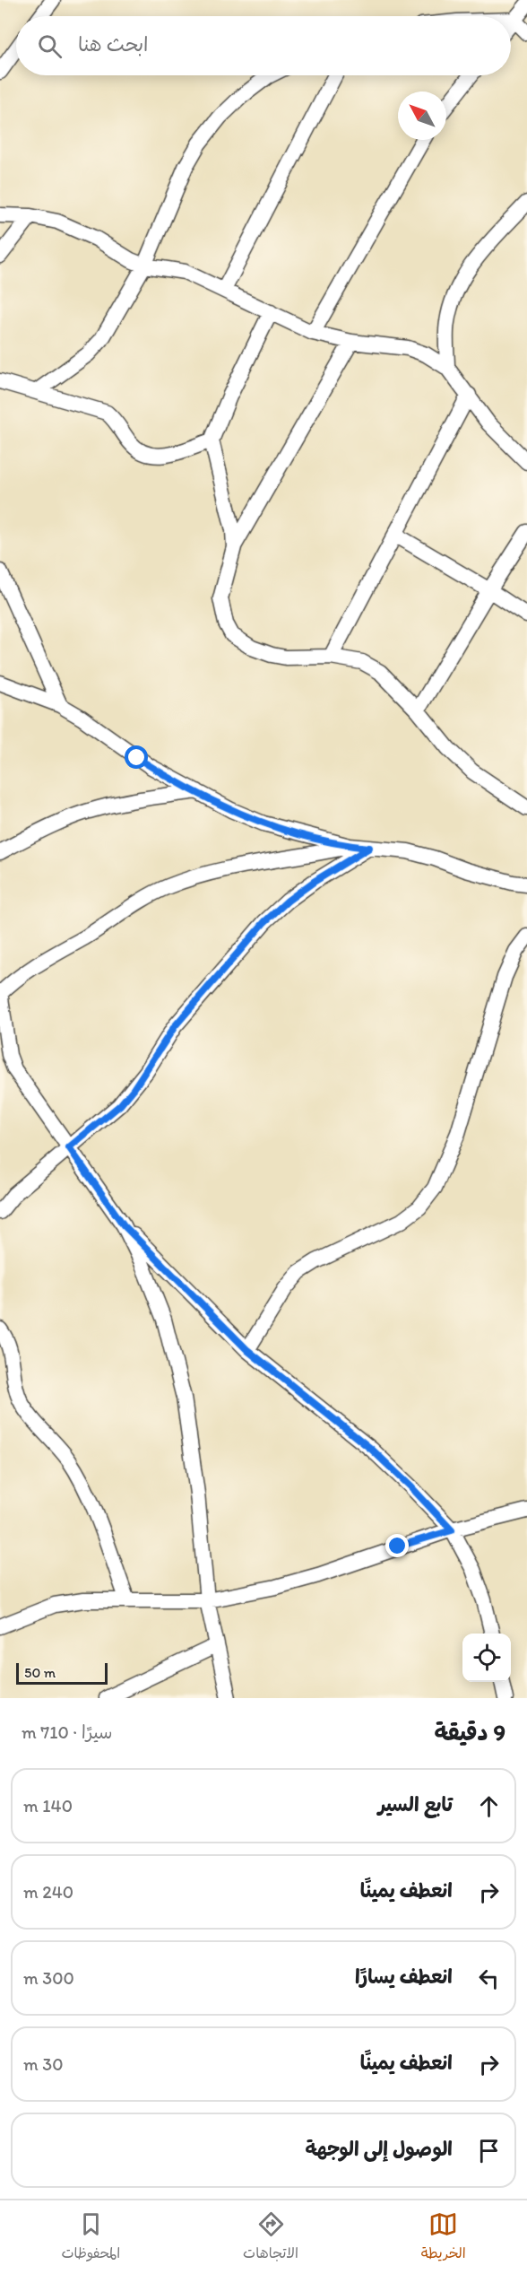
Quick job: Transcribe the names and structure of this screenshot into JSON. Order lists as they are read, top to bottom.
{
  "scale_bar": "50 m",
  "north": "top left",
  "page": {
    "search": "ابحث هنا",
    "scale": "50 m",
    "heading": ["9 دقيقة", "سيرًا · 710 m"],
    "list": [
      ["تابع السير", "140 m"],
      ["انعطف يمينًا", "240 m"],
      ["انعطف يسارًا", "300 m"],
      ["انعطف يمينًا", "30 m"],
      "الوصول إلى الوجهة"
    ],
    "nav": ["الخريطة", "الاتجاهات", "المحفوظات"]
  }
}
